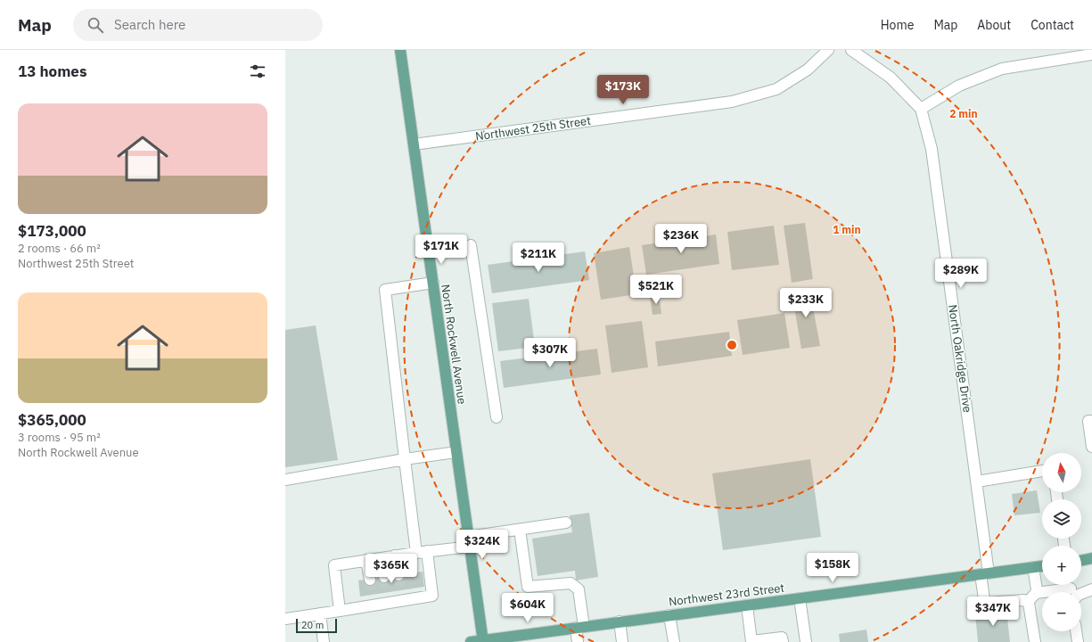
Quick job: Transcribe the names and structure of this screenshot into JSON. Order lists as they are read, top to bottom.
{
  "streets": {
    "main road": ["North Rockwell Avenue", "Northwest 23rd Street"],
    "street": ["Northwest 25th Street", "North Oakridge Drive"]
  },
  "crossings": [
    ["Northwest 25th Street", "North Rockwell Avenue"],
    ["North Rockwell Avenue", "Northwest 23rd Street"],
    ["North Oakridge Drive", "Northwest 23rd Street"]
  ],
  "scale_bar": "20 m",
  "north": "top",
  "page": {
    "header": "Map",
    "search": "Search here",
    "nav": [
      "Home",
      "Map",
      "About",
      "Contact"
    ],
    "heading": "13 homes",
    "price": [
      "$173K",
      "$236K",
      "$171K",
      "$211K",
      "$289K",
      "$521K",
      "$233K",
      "$307K",
      "$324K",
      "$158K",
      "$365K",
      "$604K",
      "$347K"
    ],
    "list": [
      {
        "name": "$173,000",
        "note": "2 rooms · 66 m² · Northwest 25th Street"
      },
      {
        "name": "$365,000",
        "note": "3 rooms · 95 m² · North Rockwell Avenue"
      }
    ],
    "map_buttons": ["+", "−"],
    "scale": "20 m"
  },
  "rings": ["2 min", "1 min"]
}
